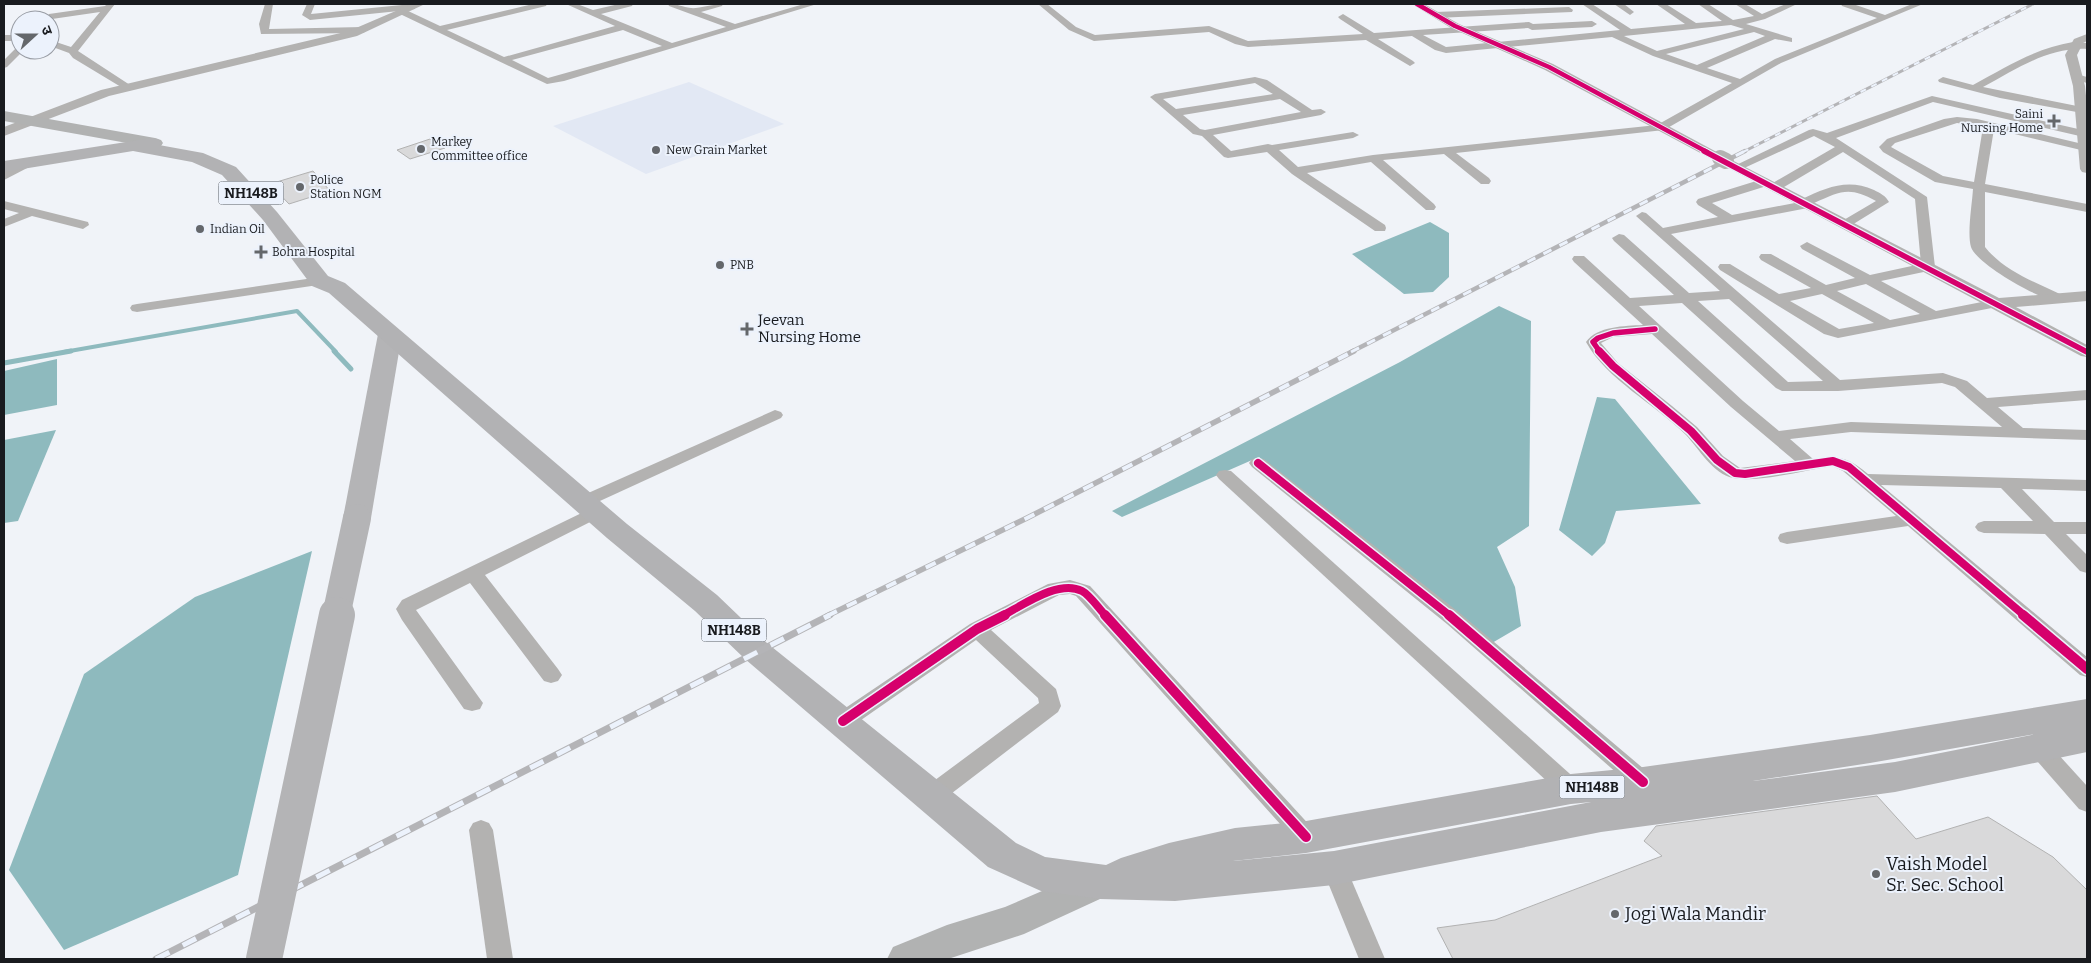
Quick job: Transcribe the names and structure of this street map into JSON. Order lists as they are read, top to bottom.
{
  "streets": {
    "highway": ["NH148B"]
  },
  "places": {
    "health": ["Saini Nursing Home", "Bohra Hospital", "Jeevan Nursing Home"],
    "other": [
      "Markey Committee office",
      "New Grain Market",
      "Police Station NGM",
      "Indian Oil",
      "PNB",
      "Vaish Model Sr. Sec. School",
      "Jogi Wala Mandir"
    ]
  },
  "north": "right"
}
